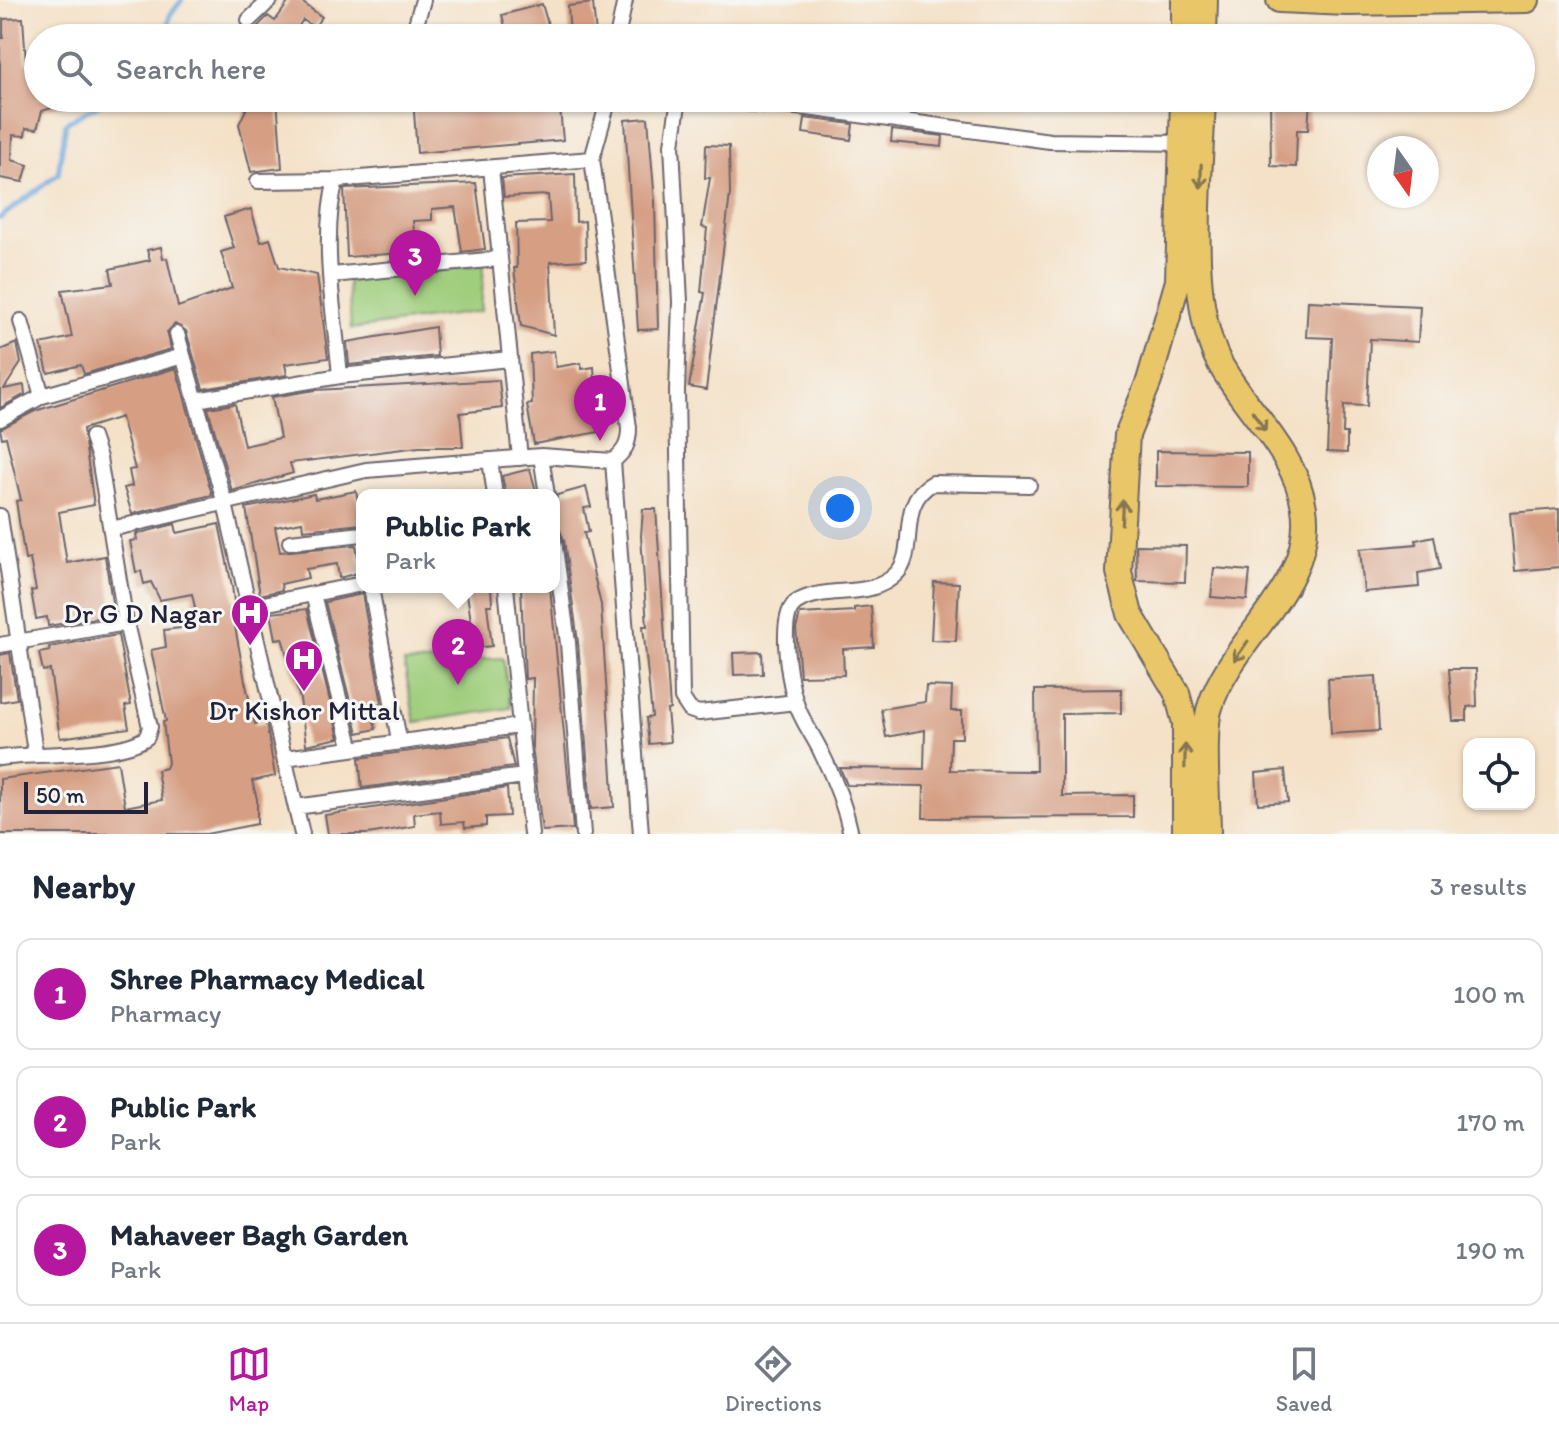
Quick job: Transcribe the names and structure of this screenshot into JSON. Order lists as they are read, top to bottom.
{
  "places": {
    "hospital": ["Dr G D Nagar", "Dr Kishor Mittal"]
  },
  "scale_bar": "50 m",
  "north": "bottom",
  "page": {
    "search": "Search here",
    "pins": ["3", "1", "2"],
    "popup": ["Public Park", "Park"],
    "scale": "50 m",
    "heading": ["Nearby", "3 results"],
    "list": [
      {
        "mark": "1",
        "name": "Shree Pharmacy Medical",
        "note": "Pharmacy",
        "value": "100 m"
      },
      {
        "mark": "2",
        "name": "Public Park",
        "note": "Park",
        "value": "170 m"
      },
      {
        "mark": "3",
        "name": "Mahaveer Bagh Garden",
        "note": "Park",
        "value": "190 m"
      }
    ],
    "nav": ["Map", "Directions", "Saved"]
  }
}
